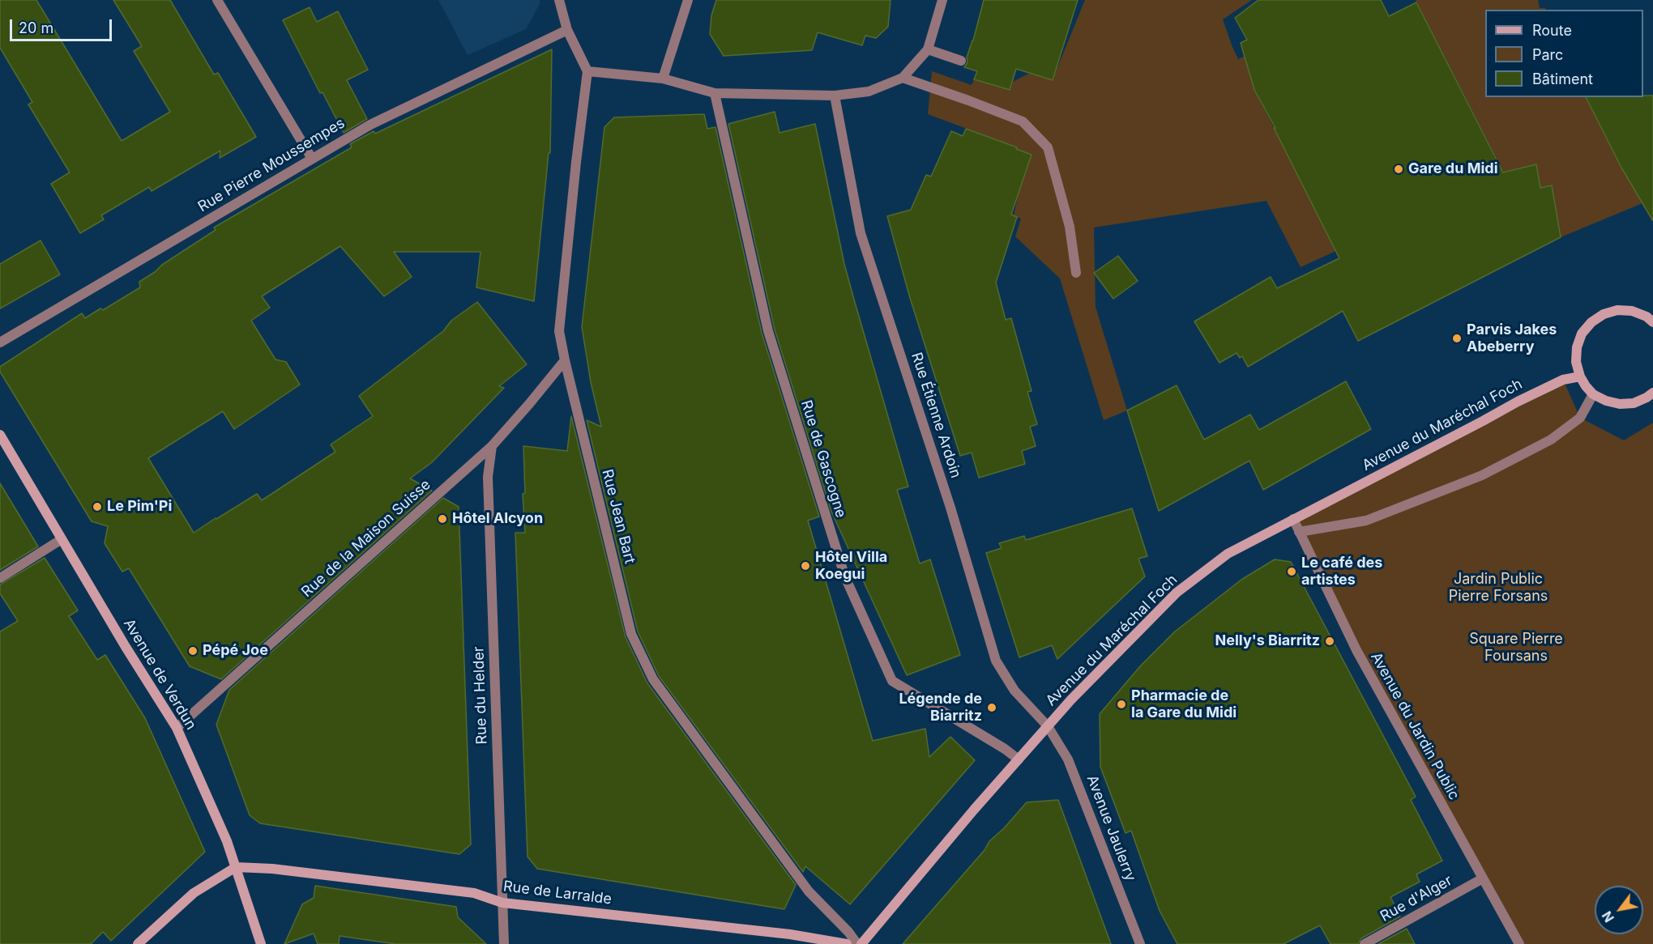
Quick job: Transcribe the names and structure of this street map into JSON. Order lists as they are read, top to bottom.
{
  "streets": {
    "street": [
      "Rue Pierre Moussempes",
      "Rue Étienne Ardoin",
      "Avenue du Maréchal Foch",
      "Rue de Gascogne",
      "Rue Jean Bart",
      "Rue de la Maison Suisse",
      "Avenue de Verdun",
      "Rue du Helder",
      "Avenue du Jardin Public",
      "Avenue Jaulerry",
      "Rue de Larralde",
      "Rue d'Alger"
    ]
  },
  "crossings": [
    ["Rue Étienne Ardoin", "Avenue du Maréchal Foch"],
    ["Rue Étienne Ardoin", "Avenue Jaulerry"],
    ["Avenue du Maréchal Foch", "Rue de Gascogne"],
    ["Avenue du Maréchal Foch", "Rue Jean Bart"],
    ["Avenue du Maréchal Foch", "Avenue du Jardin Public"],
    ["Avenue du Maréchal Foch", "Avenue Jaulerry"],
    ["Rue Jean Bart", "Rue de la Maison Suisse"],
    ["Rue de la Maison Suisse", "Avenue de Verdun"],
    ["Rue de la Maison Suisse", "Rue du Helder"],
    ["Avenue de Verdun", "Rue de Larralde"],
    ["Rue du Helder", "Rue de Larralde"],
    ["Avenue du Jardin Public", "Rue d'Alger"]
  ],
  "parks": ["Jardin Public Pierre Forsans", "Square Pierre Foursans"],
  "places": [
    "Gare du Midi",
    "Parvis Jakes Abeberry",
    "Le Pim'Pi",
    "Hôtel Alcyon",
    "Hôtel Villa Koegui",
    "Le café des artistes",
    "Nelly's Biarritz",
    "Pépé Joe",
    "Pharmacie de la Gare du Midi",
    "Légende de Biarritz"
  ],
  "legend": ["Route", "Parc", "Bâtiment"],
  "scale_bar": "20 m",
  "north": "bottom left"
}
